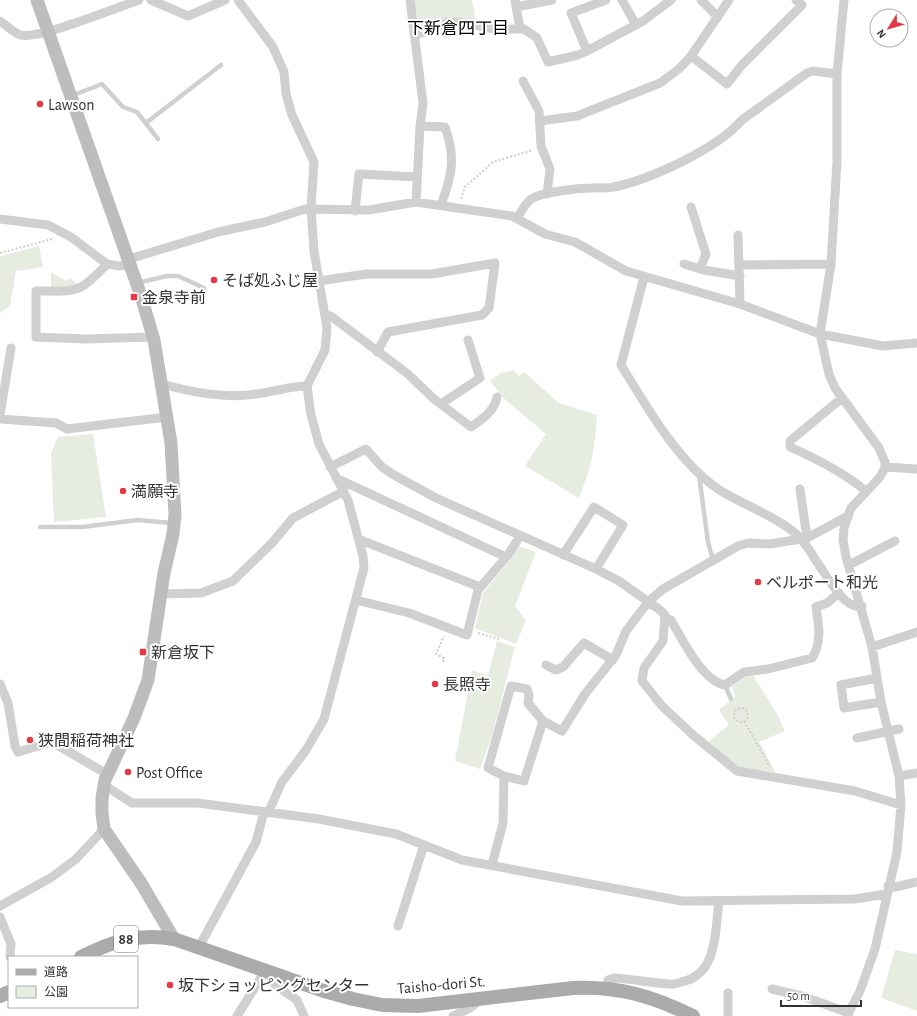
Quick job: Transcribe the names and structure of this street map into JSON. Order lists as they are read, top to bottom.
{
  "streets": {
    "main road": ["88", "Taisho-dori St."]
  },
  "districts": ["下新倉四丁目"],
  "places": {
    "other": [
      "Lawson",
      "そば処ふじ屋",
      "満願寺",
      "ベルポート和光",
      "長照寺",
      "狭間稲荷神社",
      "Post Office",
      "坂下ショッピングセンター"
    ],
    "transit": ["金泉寺前", "新倉坂下"]
  },
  "legend": ["道路", "公園"],
  "scale_bar": "50 m",
  "north": "bottom left"
}
